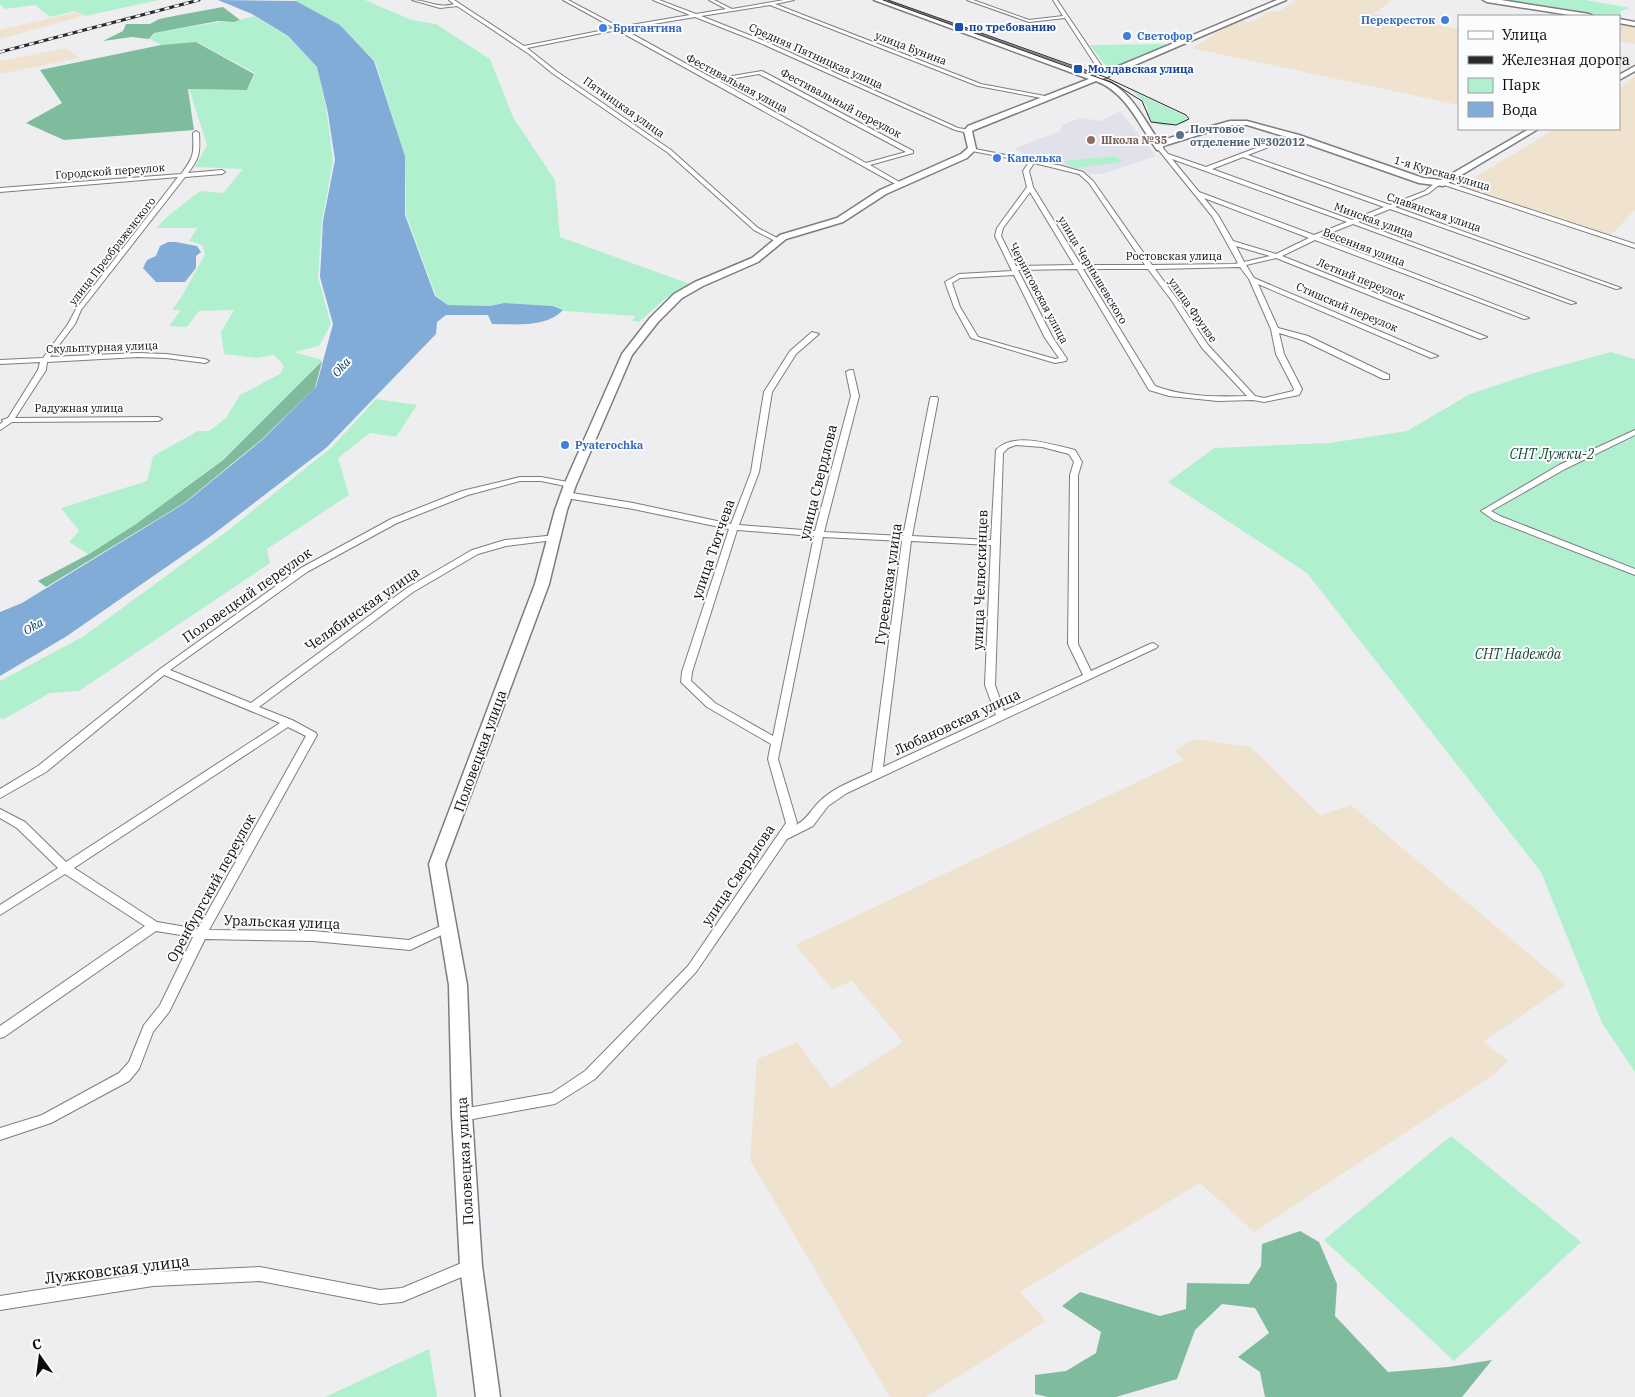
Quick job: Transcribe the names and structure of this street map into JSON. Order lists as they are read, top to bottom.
{
  "streets": {
    "street": [
      "улица Бунина",
      "Средняя Пятницкая улица",
      "Фестивальная улица",
      "Фестивальный переулок",
      "Пятницкая улица",
      "Городской переулок",
      "1-я Курская улица",
      "Славянская улица",
      "Минская улица",
      "Весенняя улица",
      "улица Преображенского",
      "Ростовская улица",
      "улица Чернышевского",
      "Летний переулок",
      "Черниговская улица",
      "Стишский переулок",
      "улица Фрунзе",
      "Скульптурная улица",
      "Радужная улица",
      "улица Свердлова",
      "улица Тютчева",
      "улица Челюскинцев",
      "Гуреевская улица",
      "Половецкий переулок",
      "Челябинская улица",
      "Любановская улица",
      "Половецкая улица",
      "Оренбургский переулок",
      "Уральская улица",
      "Лужковская улица"
    ]
  },
  "crossings": [
    ["Фестивальная улица", "Фестивальный переулок"],
    ["Пятницкая улица", "Половецкая улица"],
    ["Городской переулок", "улица Преображенского"],
    ["1-я Курская улица", "Ростовская улица"],
    ["Славянская улица", "Ростовская улица"],
    ["Минская улица", "Ростовская улица"],
    ["Весенняя улица", "Ростовская улица"],
    ["улица Преображенского", "Скульптурная улица"],
    ["улица Преображенского", "Радужная улица"],
    ["Ростовская улица", "улица Чернышевского"],
    ["Ростовская улица", "Летний переулок"],
    ["Ростовская улица", "Черниговская улица"],
    ["Ростовская улица", "улица Фрунзе"],
    ["улица Чернышевского", "Черниговская улица"],
    ["улица Чернышевского", "улица Фрунзе"],
    ["улица Свердлова", "улица Тютчева"],
    ["улица Свердлова", "Половецкий переулок"],
    ["улица Свердлова", "Любановская улица"],
    ["улица Свердлова", "Половецкая улица"],
    ["улица Тютчева", "Половецкий переулок"],
    ["улица Челюскинцев", "Половецкий переулок"],
    ["улица Челюскинцев", "Любановская улица"],
    ["Гуреевская улица", "Половецкий переулок"],
    ["Гуреевская улица", "Любановская улица"],
    ["Половецкий переулок", "Половецкая улица"],
    ["Половецкий переулок", "Оренбургский переулок"],
    ["Челябинская улица", "Половецкая улица"],
    ["Челябинская улица", "Оренбургский переулок"],
    ["Половецкая улица", "Уральская улица"],
    ["Половецкая улица", "Лужковская улица"],
    ["Оренбургский переулок", "Уральская улица"]
  ],
  "water": ["Oka"],
  "parks": ["СНТ Лужки-2", "СНТ Надежда"],
  "places": {
    "other": [
      "Перекресток",
      "Бригантина",
      "Светофор",
      "Почтовое отделение №302012",
      "Школа №35",
      "Капелька",
      "Pyaterochka"
    ],
    "transit": ["по требованию", "Молдавская улица"]
  },
  "legend": [
    "Улица",
    "Железная дорога",
    "Парк",
    "Вода"
  ],
  "north": "top"
}
